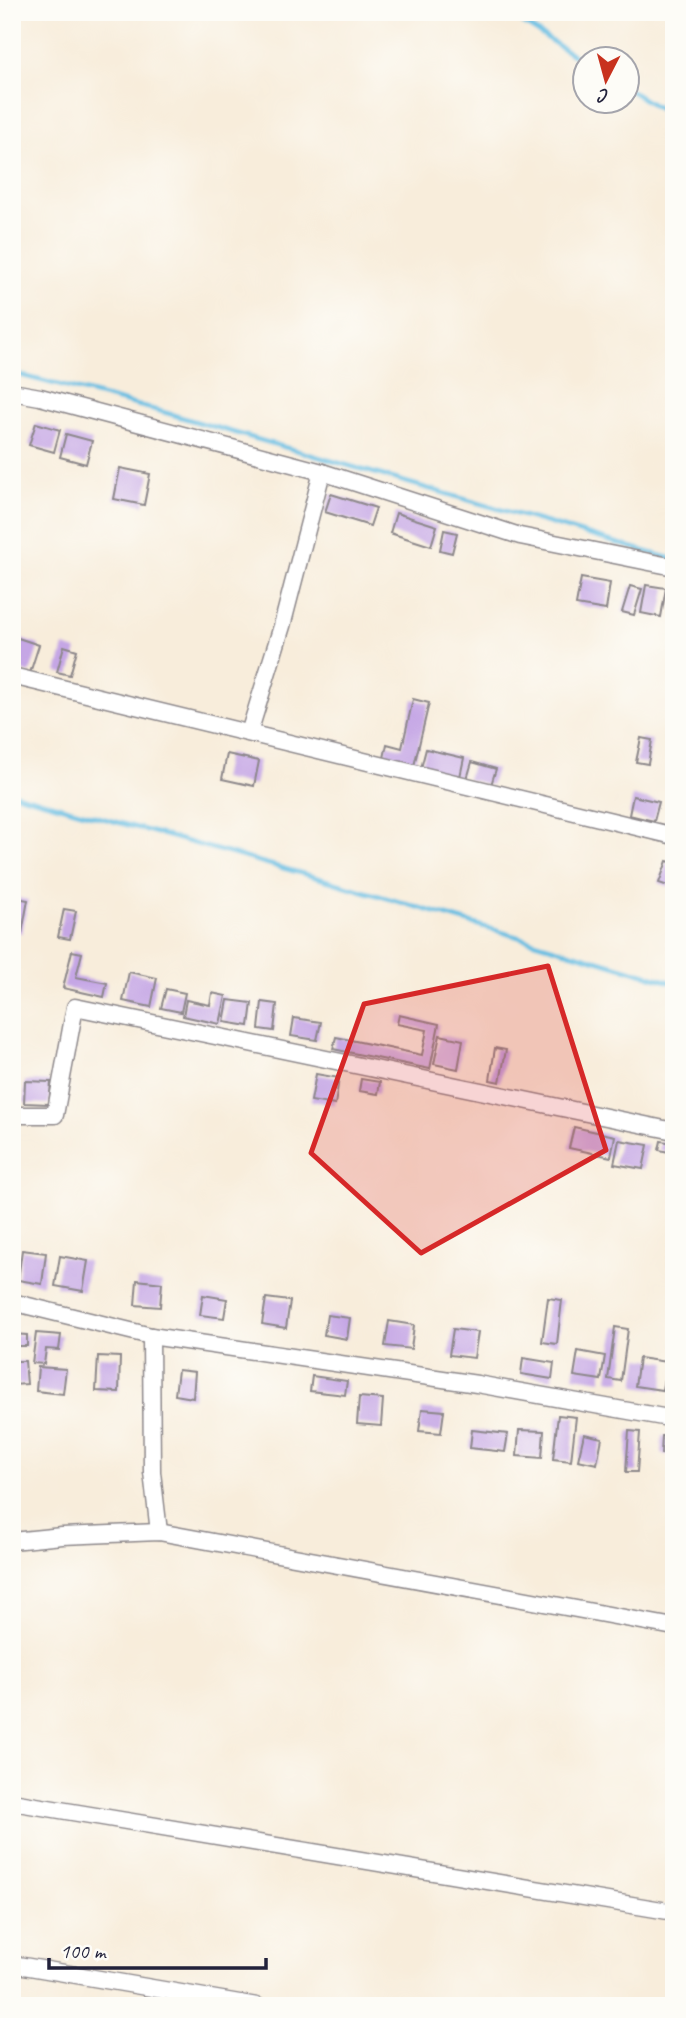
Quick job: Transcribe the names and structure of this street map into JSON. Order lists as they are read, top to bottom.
{
  "scale_bar": "100 m",
  "north": "bottom"
}
